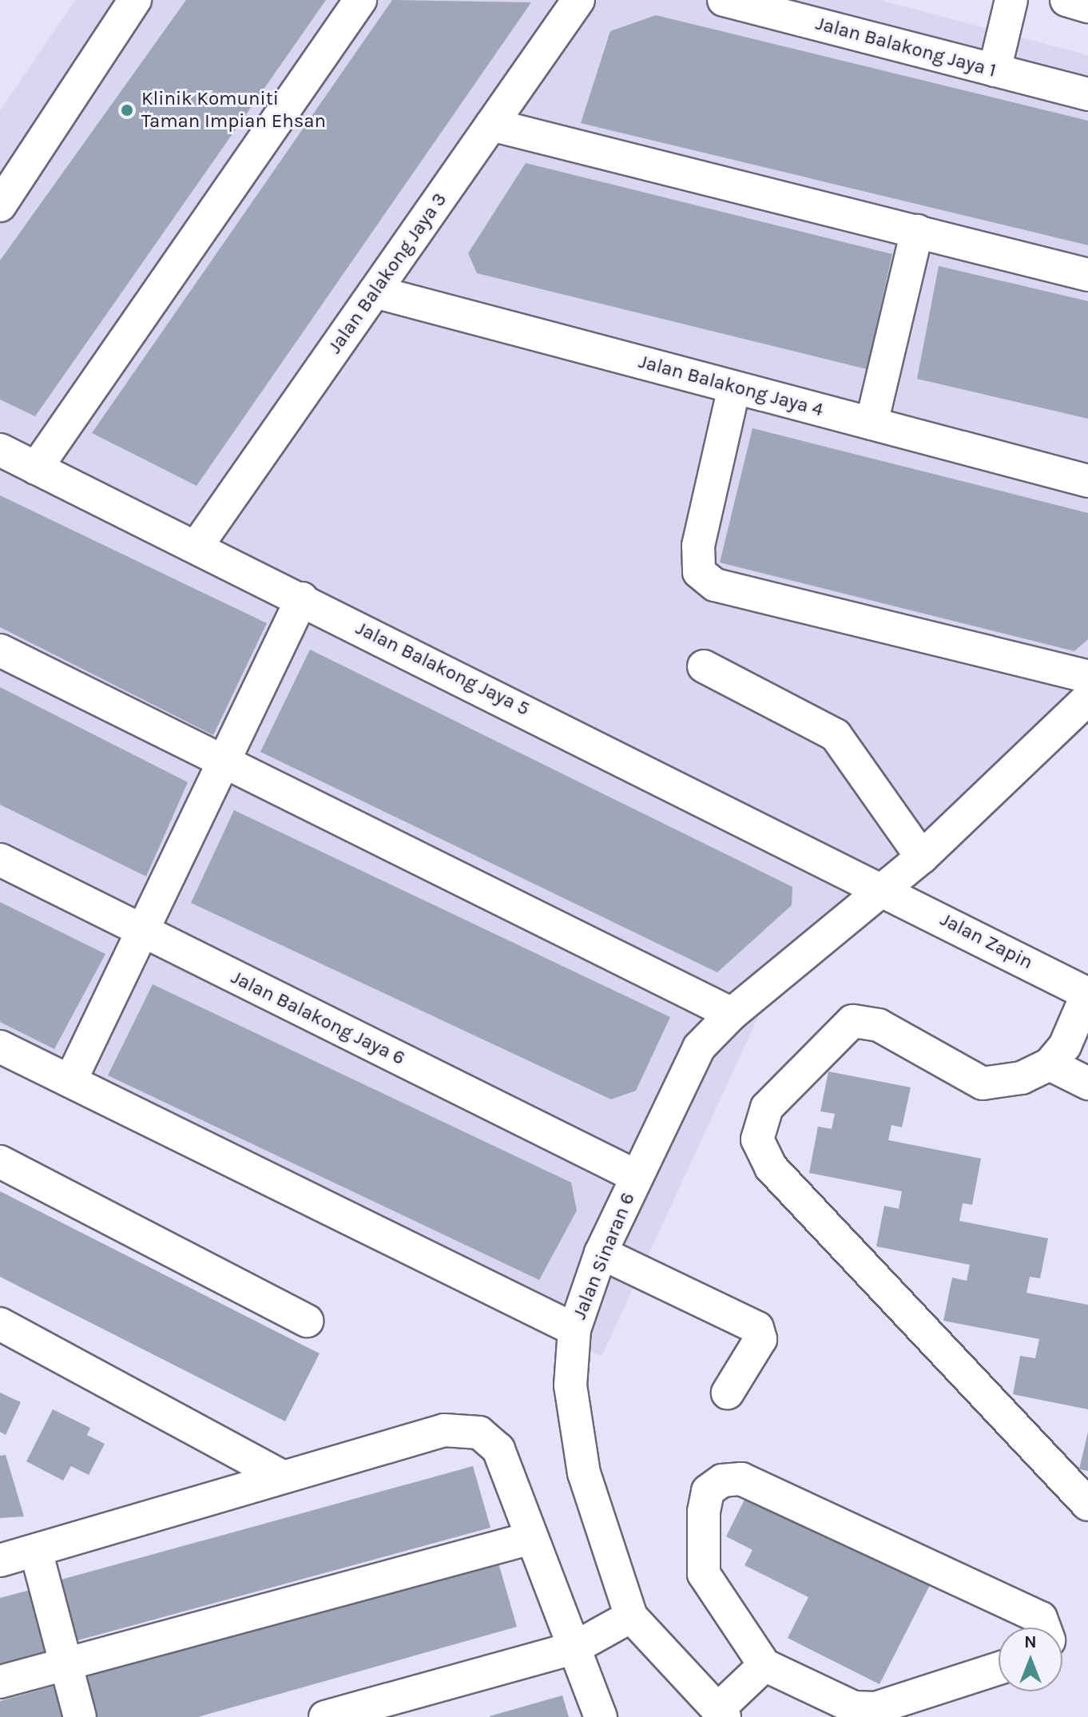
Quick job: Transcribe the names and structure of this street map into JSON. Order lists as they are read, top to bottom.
{
  "streets": {
    "street": [
      "Jalan Balakong Jaya 1",
      "Jalan Balakong Jaya 3",
      "Jalan Balakong Jaya 4",
      "Jalan Balakong Jaya 5",
      "Jalan Zapin",
      "Jalan Balakong Jaya 6",
      "Jalan Sinaran 6"
    ]
  },
  "crossings": [
    ["Jalan Balakong Jaya 3", "Jalan Balakong Jaya 4"],
    ["Jalan Balakong Jaya 3", "Jalan Balakong Jaya 5"],
    ["Jalan Balakong Jaya 5", "Jalan Zapin"],
    ["Jalan Balakong Jaya 5", "Jalan Sinaran 6"],
    ["Jalan Zapin", "Jalan Sinaran 6"],
    ["Jalan Balakong Jaya 6", "Jalan Sinaran 6"]
  ],
  "places": ["Klinik Komuniti Taman Impian Ehsan"],
  "north": "top"
}
